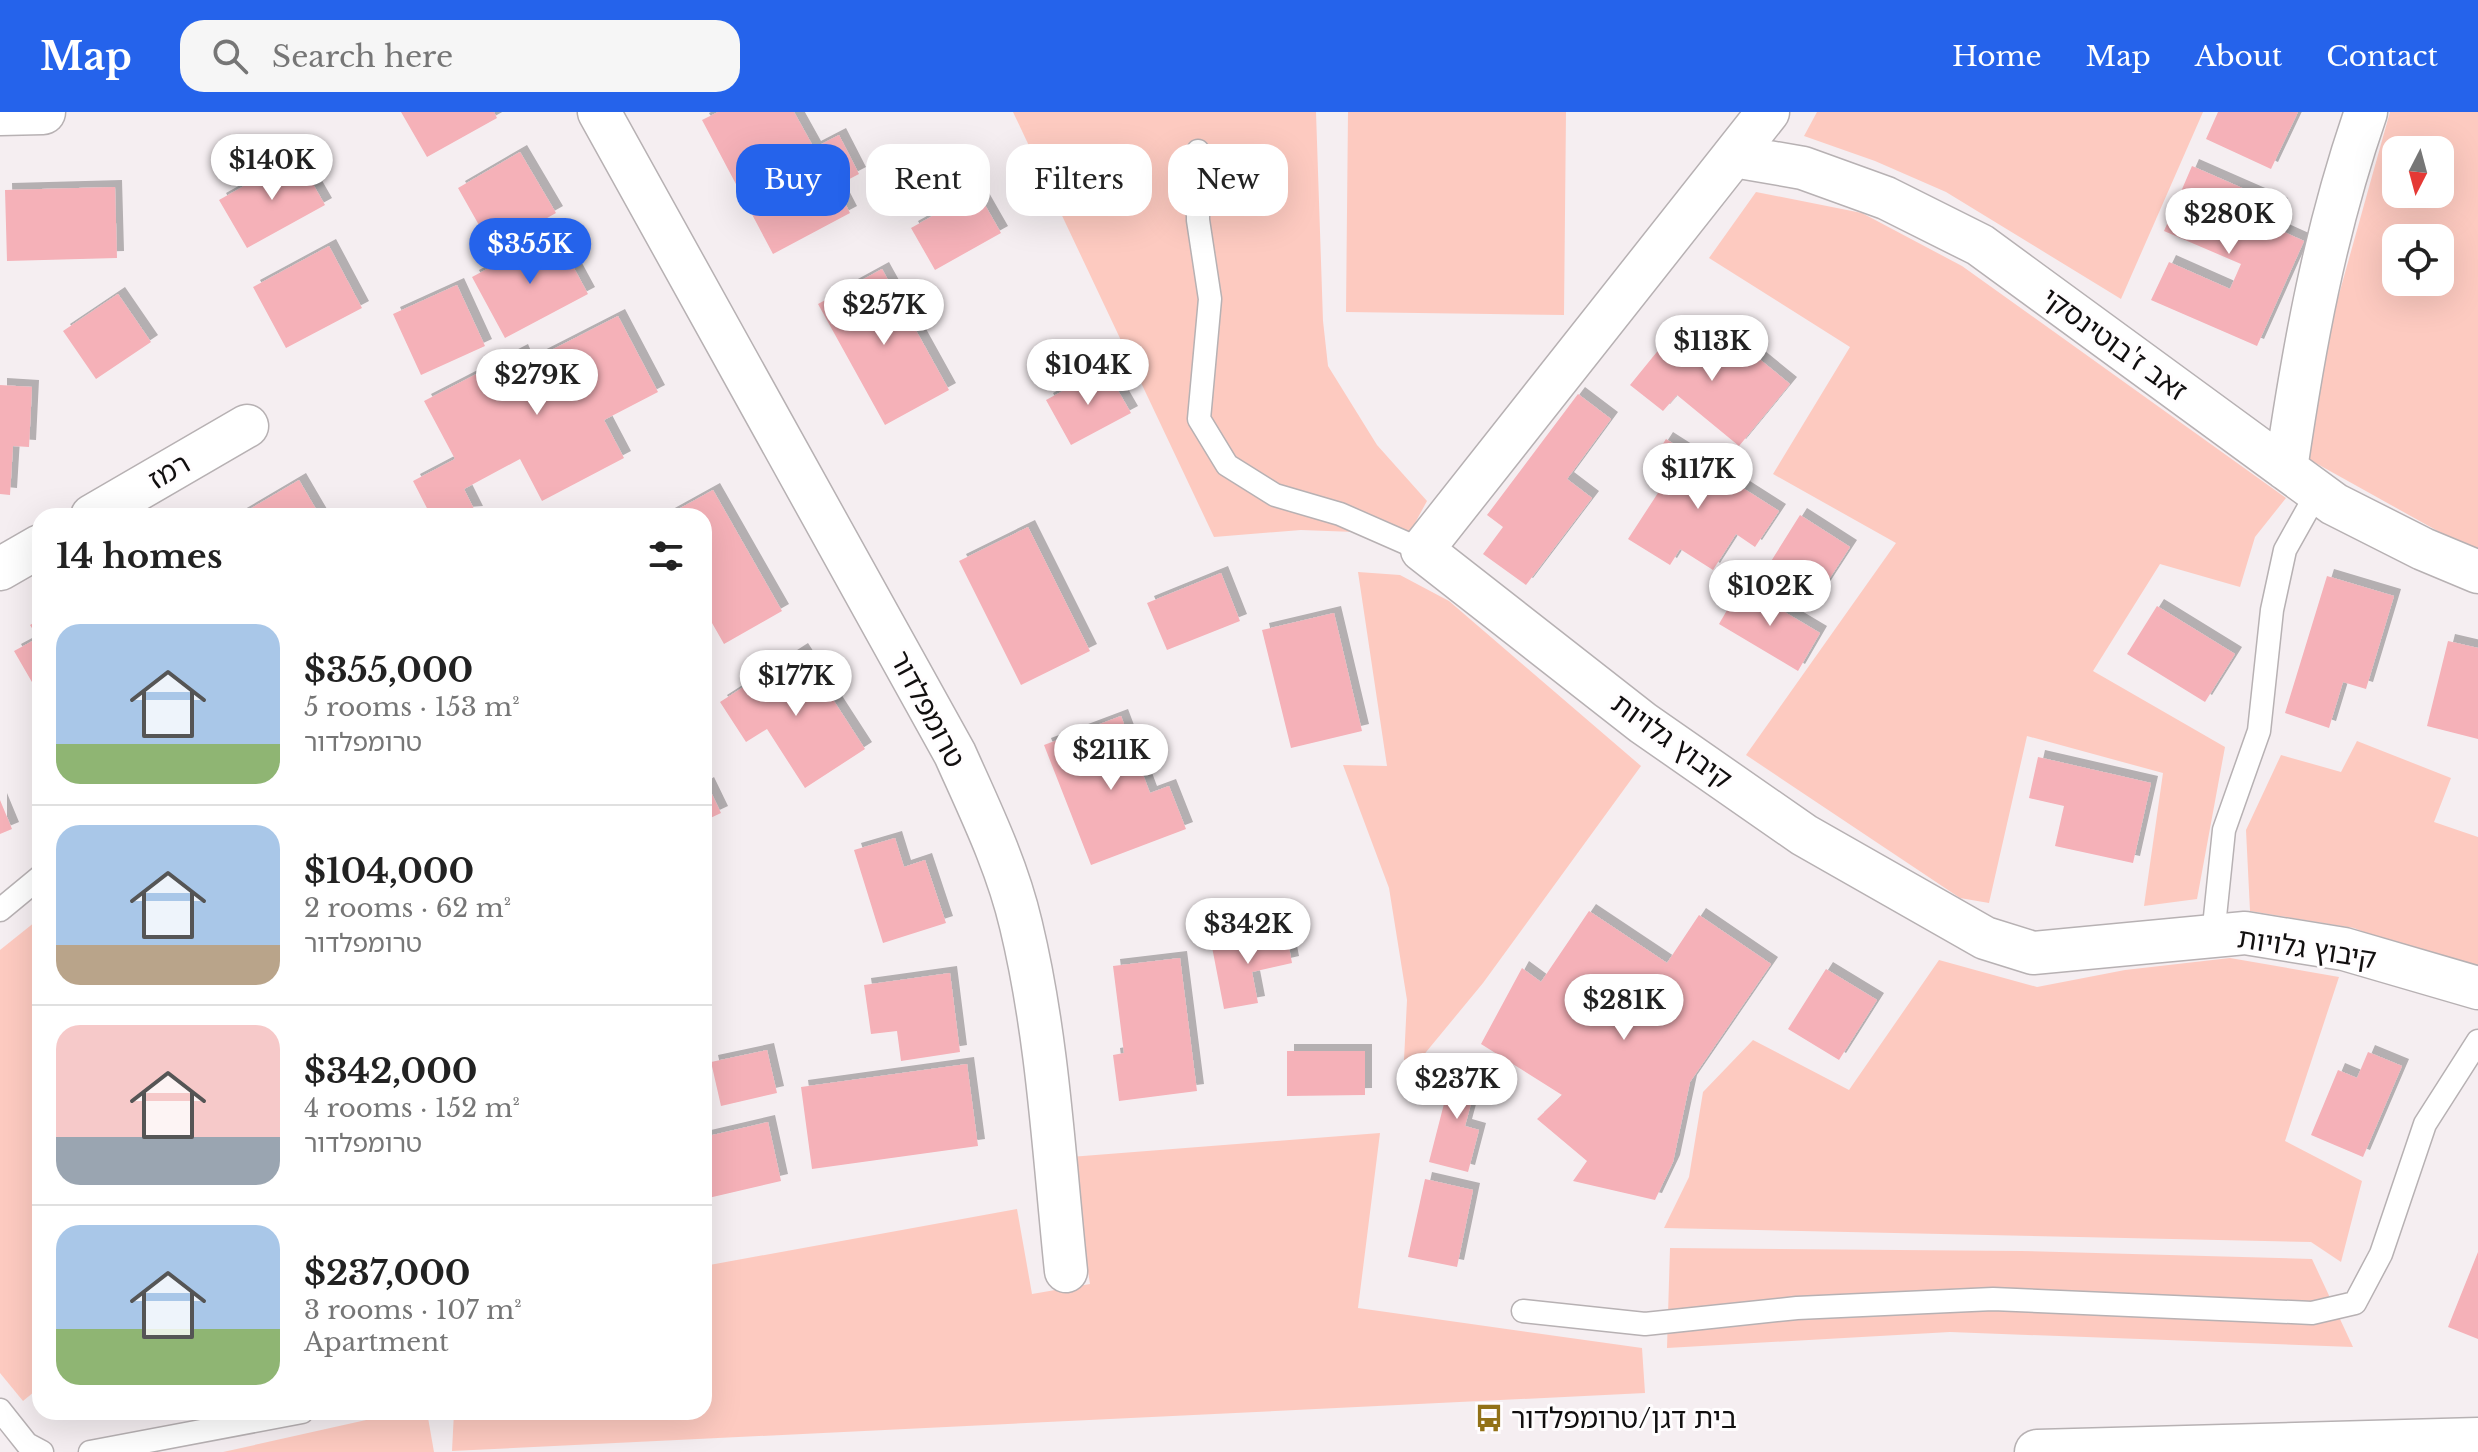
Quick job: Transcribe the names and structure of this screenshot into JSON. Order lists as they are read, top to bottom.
{
  "streets": {
    "street": [
      "זאב ז'בוטינסקי",
      "רמז",
      "טרומפלדור",
      "קיבוץ גלויות"
    ]
  },
  "places": {
    "bus stop": ["בית דגן/טרומפלדור"]
  },
  "north": "bottom",
  "page": {
    "header": "Map",
    "search": "Search here",
    "nav": [
      "Home",
      "Map",
      "About",
      "Contact"
    ],
    "price": [
      "$140K",
      "$280K",
      "$355K",
      "$257K",
      "$113K",
      "$104K",
      "$279K",
      "$117K",
      "$102K",
      "$177K",
      "$211K",
      "$342K",
      "$281K",
      "$237K"
    ],
    "chip": [
      "Buy",
      "Rent",
      "Filters",
      "New"
    ],
    "heading": "14 homes",
    "list": [
      {
        "name": "$355,000",
        "note": "5 rooms · 153 m² · טרומפלדור"
      },
      {
        "name": "$104,000",
        "note": "2 rooms · 62 m² · טרומפלדור"
      },
      {
        "name": "$342,000",
        "note": "4 rooms · 152 m² · טרומפלדור"
      },
      {
        "name": "$237,000",
        "note": "3 rooms · 107 m² · Apartment"
      }
    ]
  }
}
